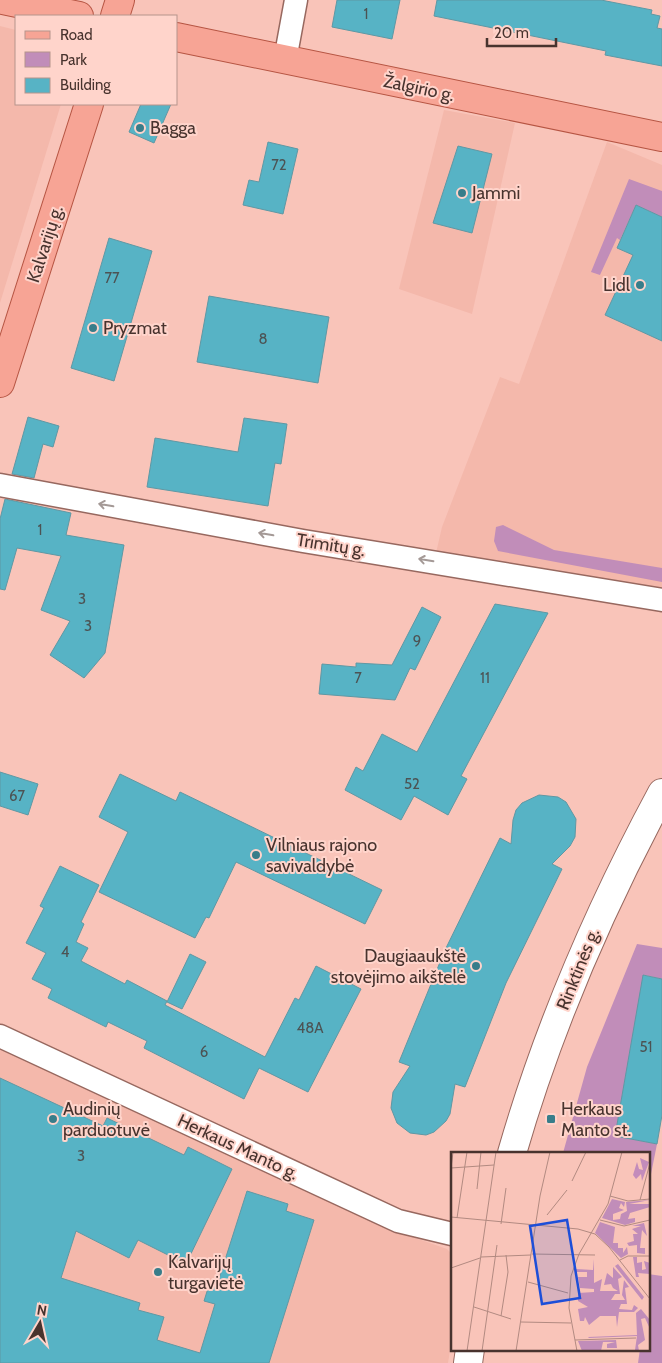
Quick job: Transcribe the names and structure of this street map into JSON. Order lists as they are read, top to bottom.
{
  "streets": {
    "main road": ["Žalgirio g.", "Kalvarijų g.", "Rinktinės g."],
    "street": ["Trimitų g.", "Herkaus Manto g."]
  },
  "one_way": ["Trimitų g."],
  "places": {
    "other": [
      "Bagga",
      "Jammi",
      "Lidl",
      "Pryzmat",
      "Vilniaus rajono savivaldybė",
      "Daugiaaukštė stovėjimo aikštelė",
      "Audinių parduotuvė",
      "Kalvarijų turgavietė"
    ],
    "transit": ["Herkaus Manto st."]
  },
  "house_numbers": [
    "1",
    "72",
    "77",
    "8",
    "1",
    "3",
    "3",
    "9",
    "7",
    "11",
    "52",
    "67",
    "4",
    "48A",
    "51",
    "6",
    "3"
  ],
  "legend": ["Road", "Park", "Building"],
  "scale_bar": "20 m",
  "north": "top"
}
